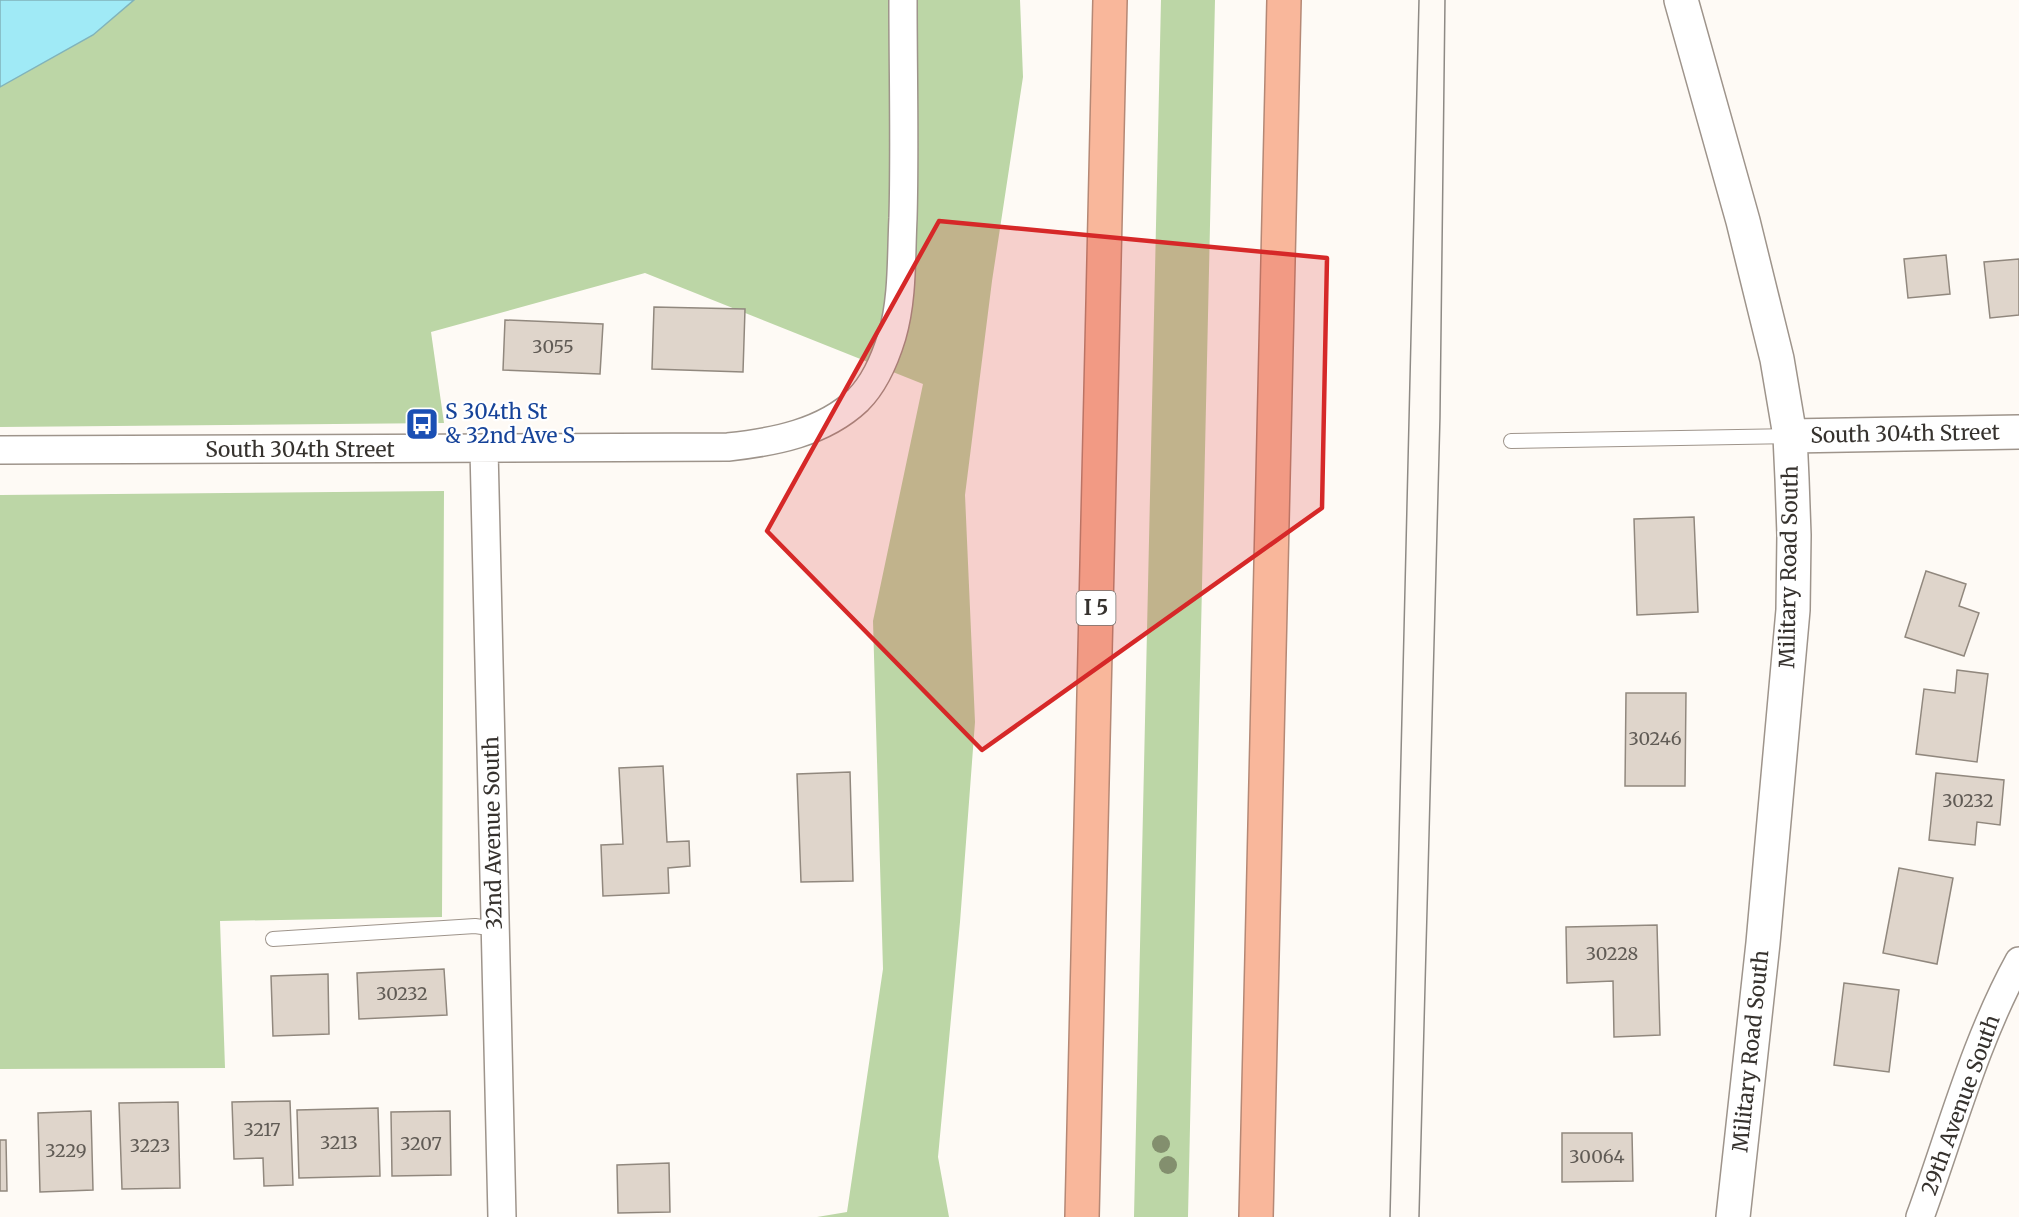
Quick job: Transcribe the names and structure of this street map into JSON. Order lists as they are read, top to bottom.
{
  "streets": {
    "highway": ["I 5"],
    "main road": ["South 304th Street", "Military Road South"],
    "street": ["32nd Avenue South", "29th Avenue South"]
  },
  "crossings": [
    ["South 304th Street", "Military Road South"],
    ["South 304th Street", "32nd Avenue South"]
  ],
  "places": {
    "bus stop": ["S 304th St & 32nd Ave S"]
  },
  "house_numbers": [
    "3055",
    "30246",
    "30232",
    "30228",
    "30232",
    "3217",
    "3213",
    "3207",
    "3223",
    "3229",
    "30064"
  ]
}
